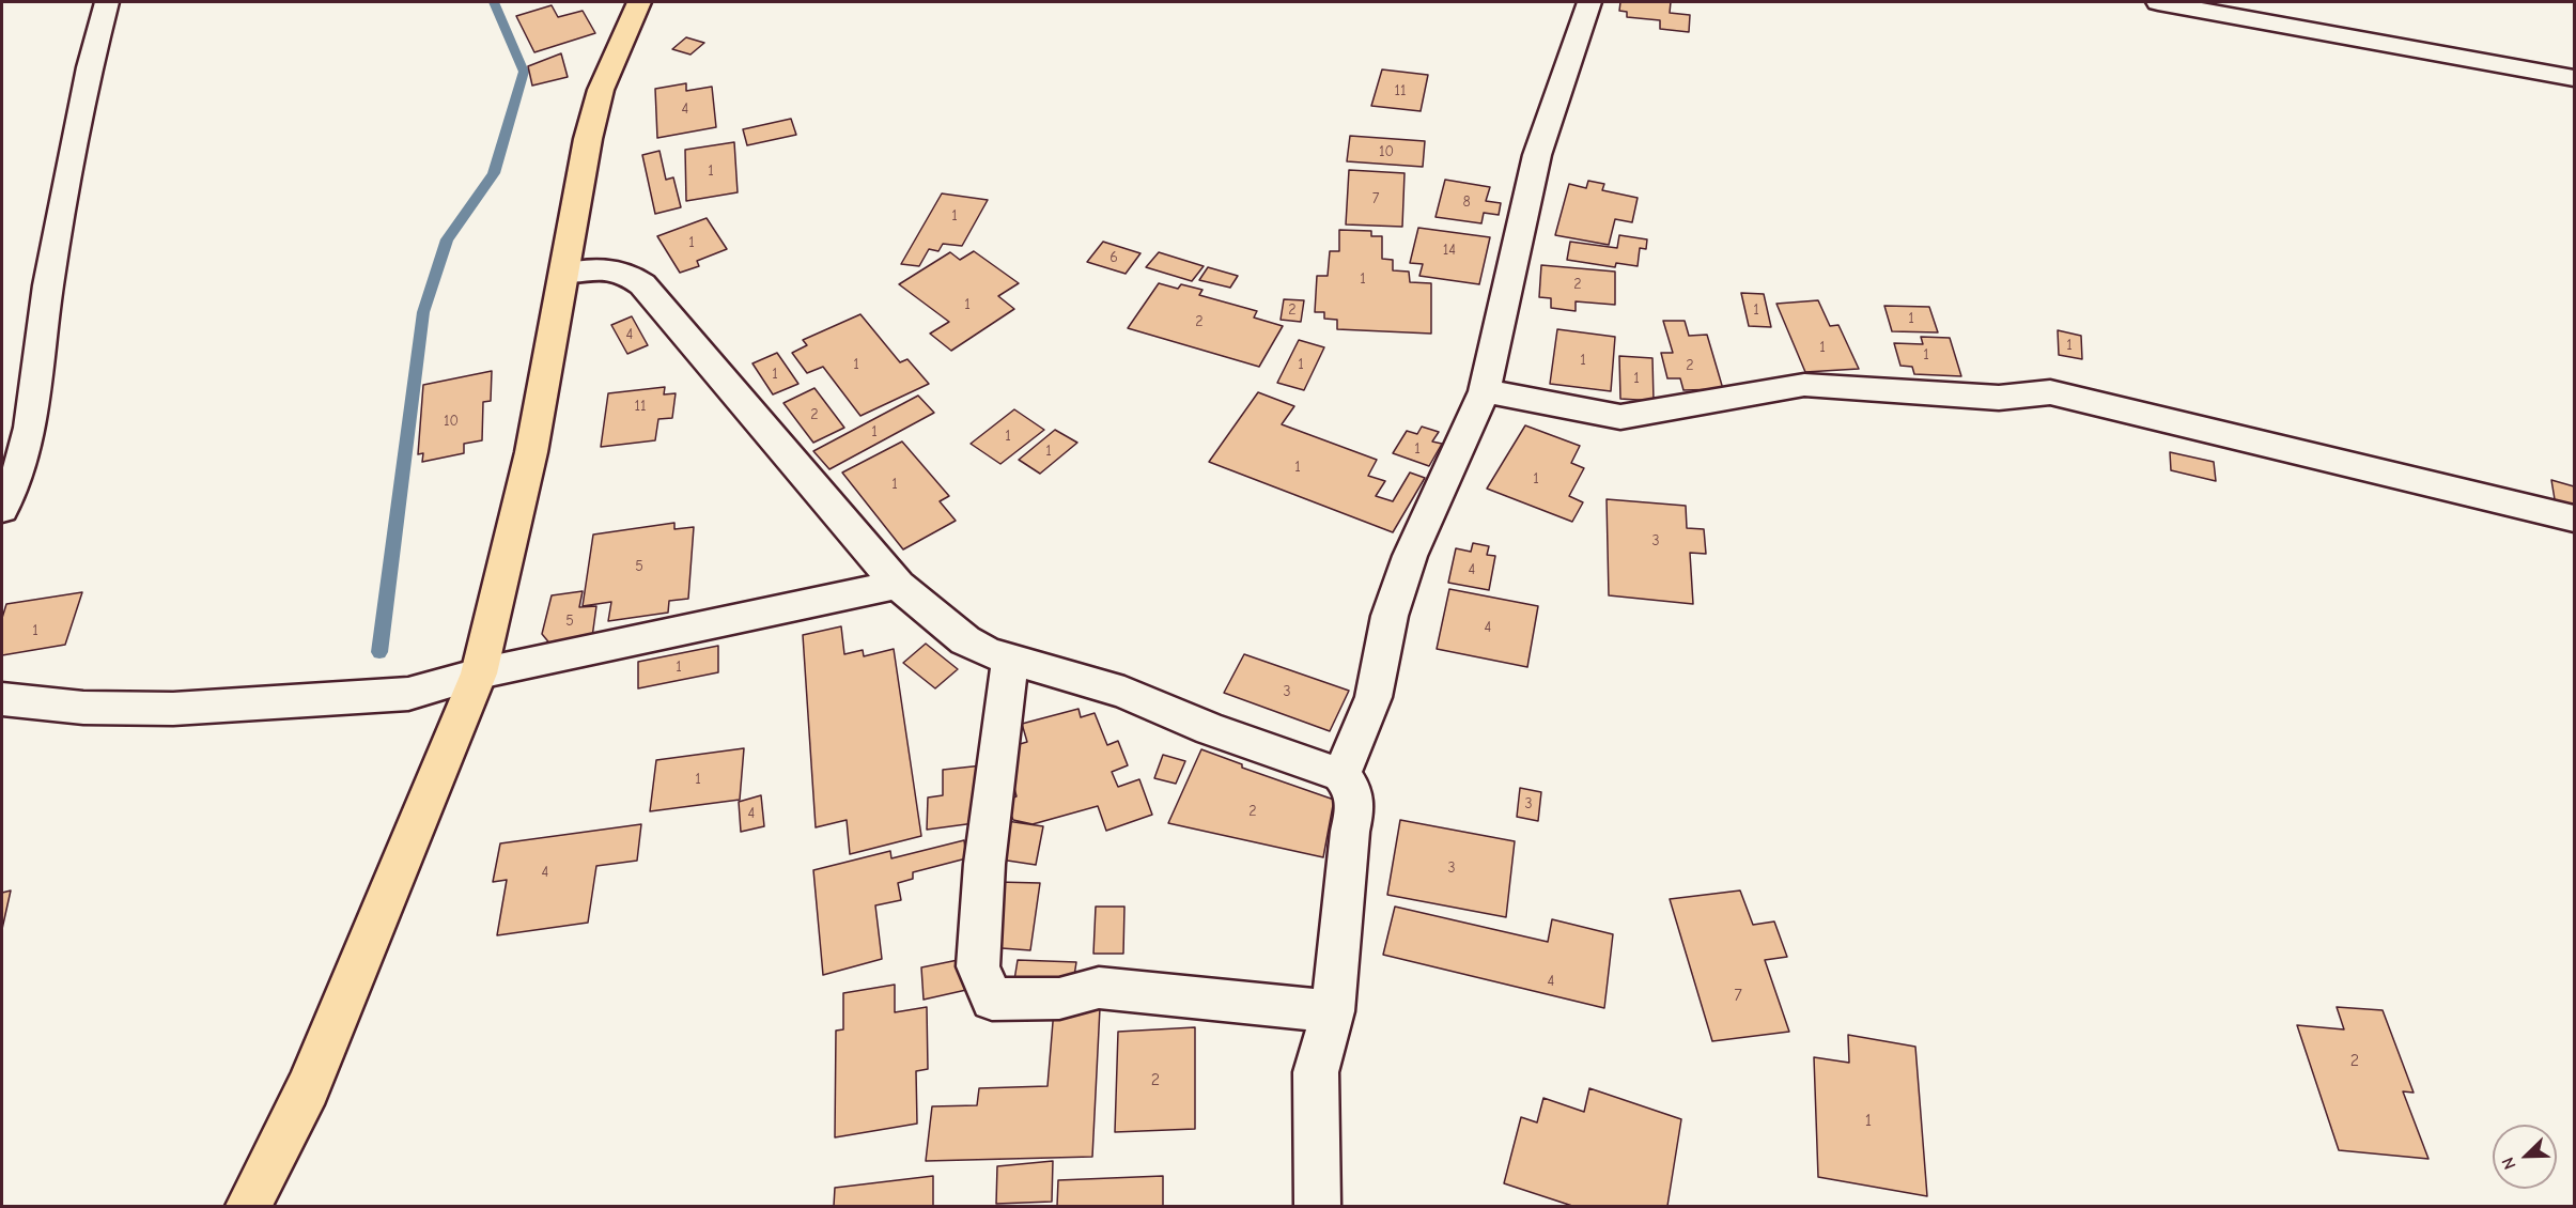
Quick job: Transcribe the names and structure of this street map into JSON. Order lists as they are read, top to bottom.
{
  "house_numbers": [
    "11",
    "4",
    "10",
    "1",
    "7",
    "8",
    "1",
    "1",
    "14",
    "6",
    "1",
    "2",
    "1",
    "2",
    "1",
    "1",
    "2",
    "4",
    "1",
    "1",
    "1",
    "1",
    "1",
    "1",
    "2",
    "1",
    "1",
    "11",
    "2",
    "10",
    "1",
    "1",
    "1",
    "1",
    "1",
    "1",
    "1",
    "3",
    "5",
    "4",
    "5",
    "4",
    "1",
    "1",
    "3",
    "1",
    "3",
    "2",
    "4",
    "3",
    "4",
    "4",
    "7",
    "2",
    "2",
    "1"
  ],
  "north": "bottom left"
}
